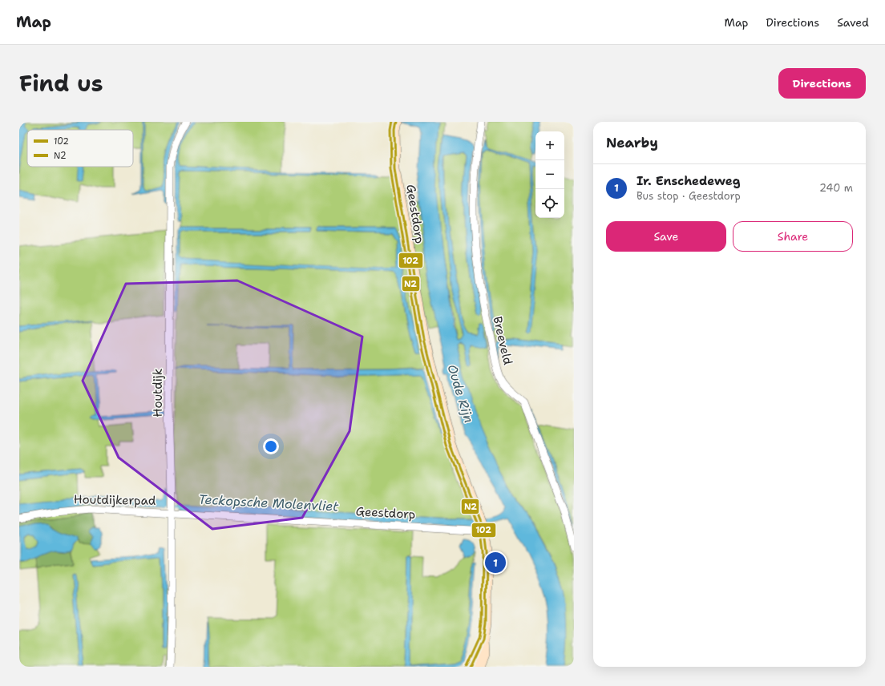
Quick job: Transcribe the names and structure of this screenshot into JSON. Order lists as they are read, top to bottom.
{
  "streets": {
    "main road": ["Geestdorp"],
    "street": ["Breeveld", "Houtdijk", "Houtdijkerpad"]
  },
  "crossings": [
    ["Geestdorp", "Houtdijk"],
    ["Geestdorp", "Houtdijkerpad"],
    ["Houtdijk", "Houtdijkerpad"]
  ],
  "water": ["Oude Rijn", "Teckopsche Molenvliet"],
  "lines": ["transit line 102", "transit line N2"],
  "legend": ["102", "N2"],
  "page": {
    "header": "Map",
    "nav": ["Map", "Directions", "Saved"],
    "title": "Find us",
    "buttons": [
      "Directions",
      ["Save", "Share"]
    ],
    "heading": "Nearby",
    "map_buttons": ["+", "−"],
    "list": [
      {
        "mark": "1",
        "name": "Ir. Enschedeweg",
        "note": "Bus stop · Geestdorp",
        "value": "240 m"
      }
    ],
    "pins": "1"
  }
}
